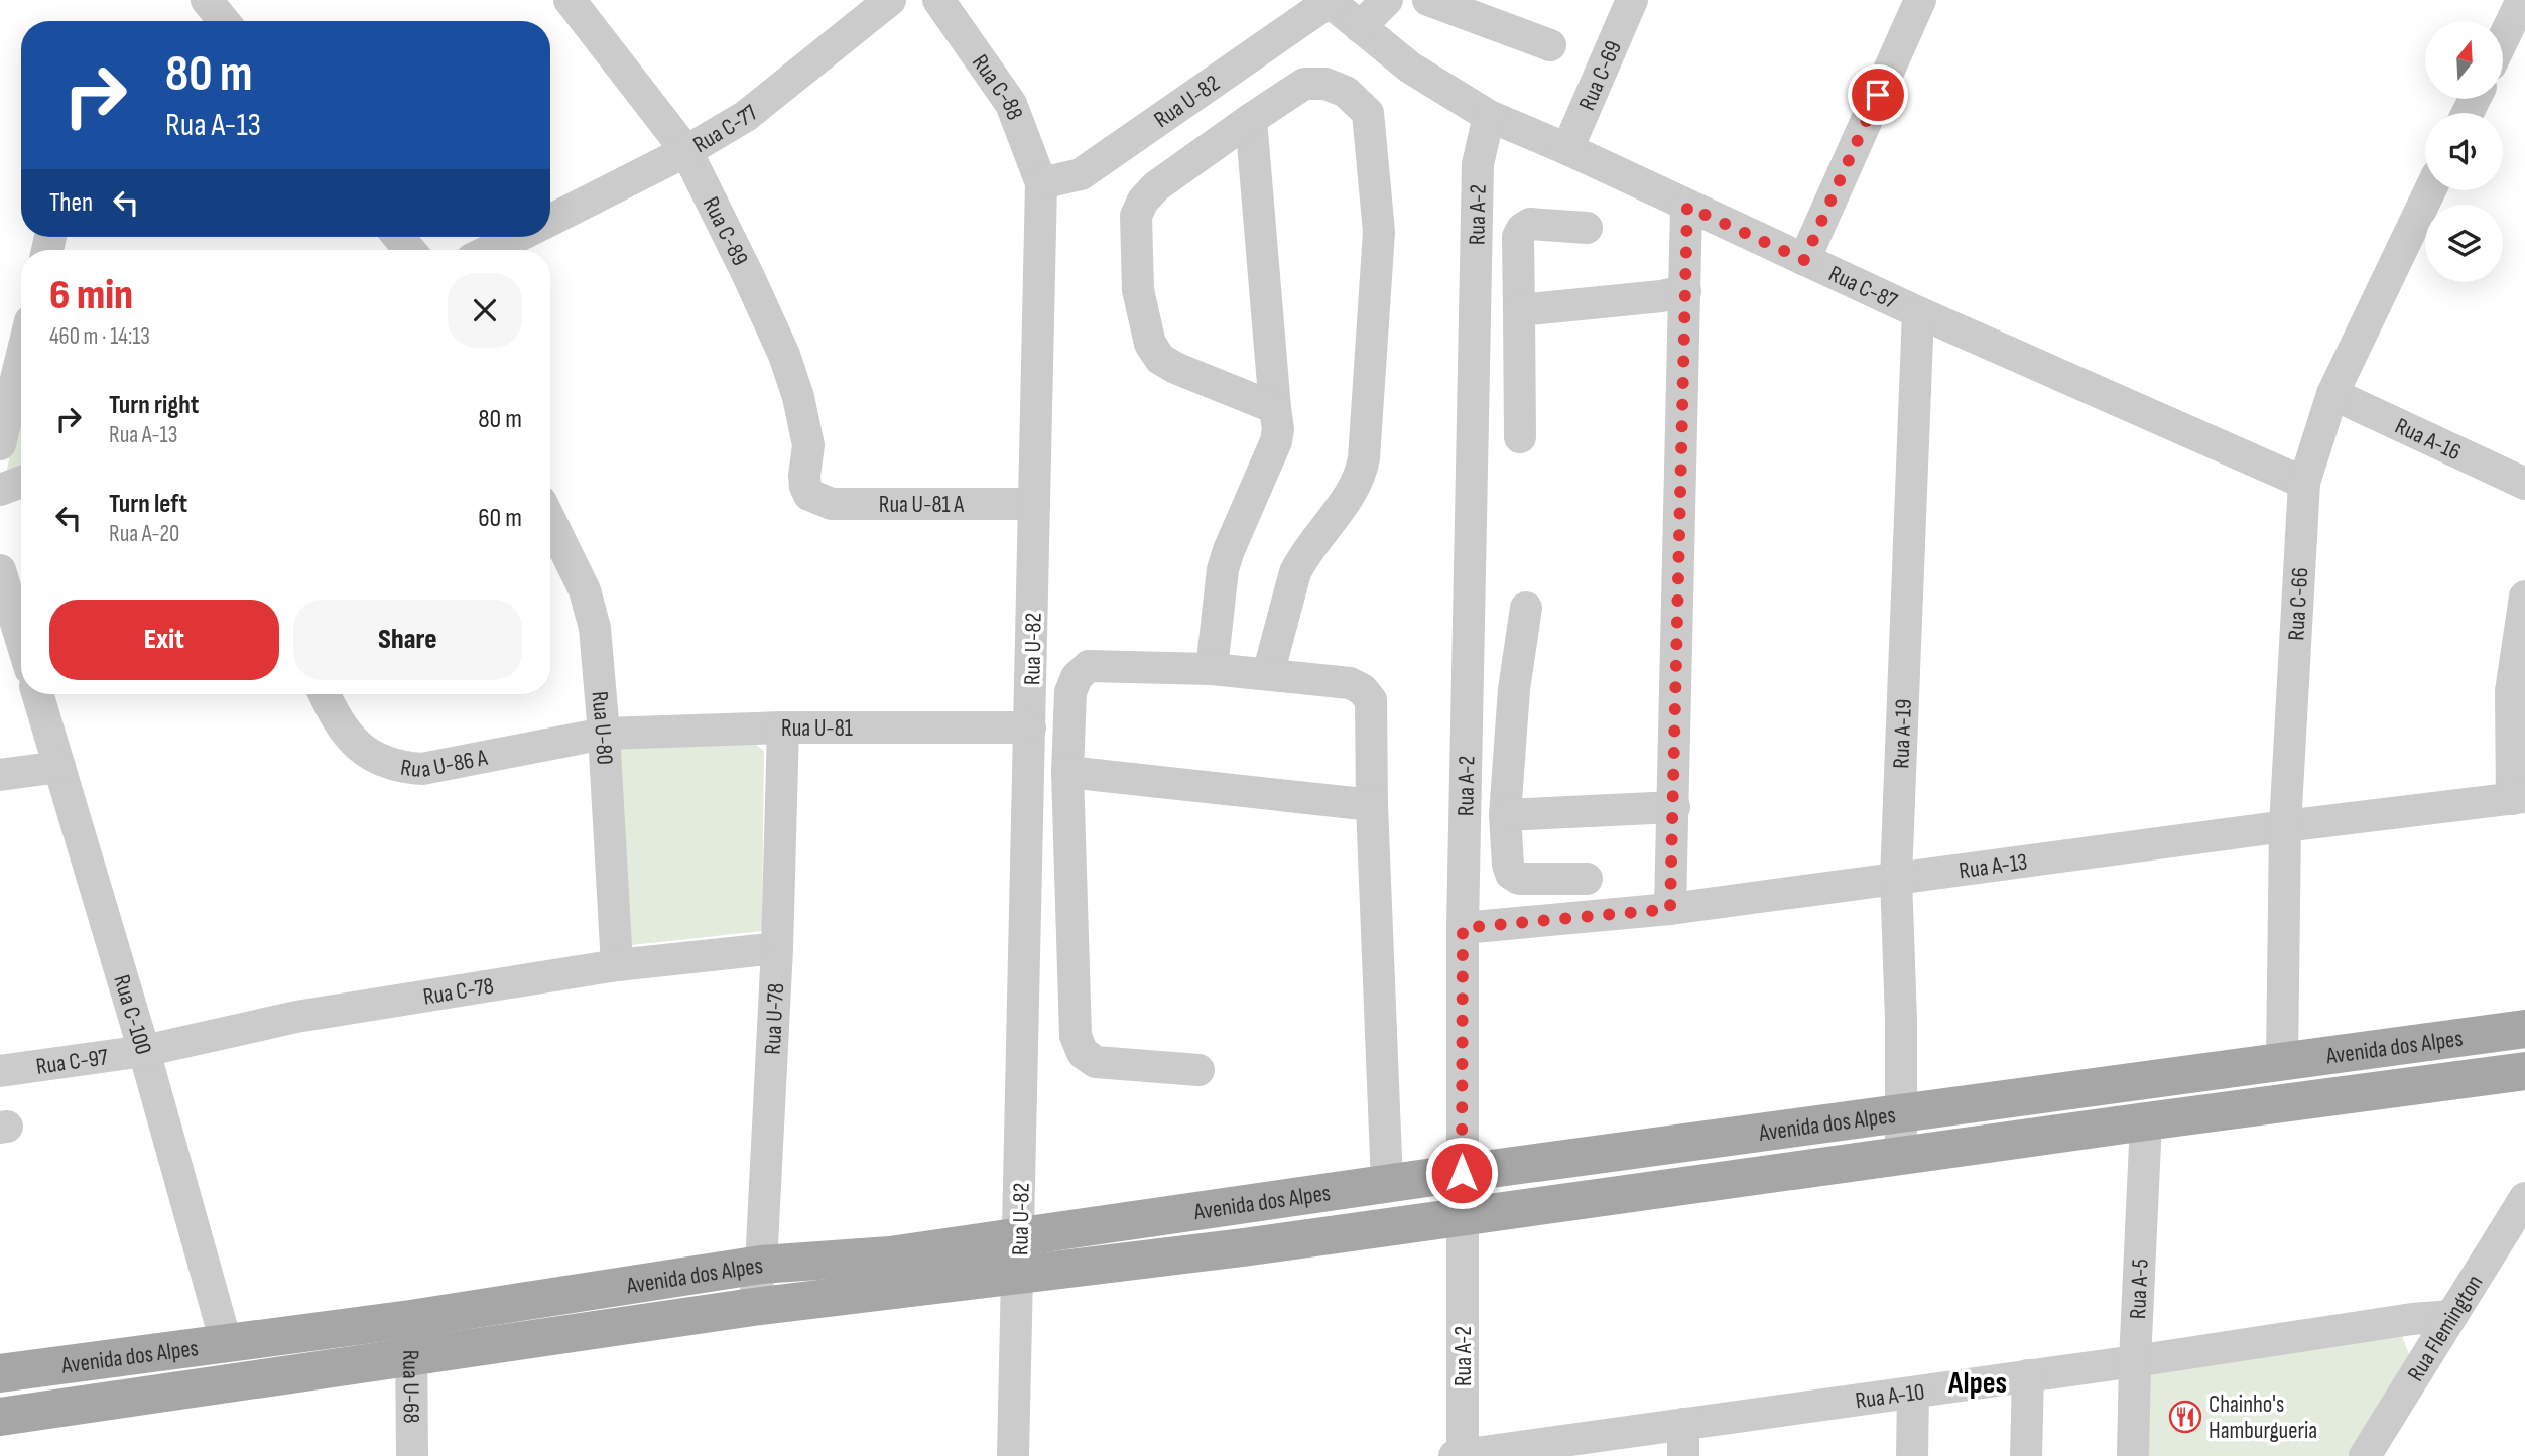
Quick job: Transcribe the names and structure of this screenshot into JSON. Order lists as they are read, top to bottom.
{
  "streets": {
    "main road": ["Avenida dos Alpes"],
    "street": [
      "Rua C-69",
      "Rua C-88",
      "Rua U-82",
      "Rua C-77",
      "Rua A-2",
      "Rua C-89",
      "Rua C-87",
      "Rua A-16",
      "Rua U-81 A",
      "Rua C-66",
      "Rua U-80",
      "Rua U-81",
      "Rua A-19",
      "Rua U-86 A",
      "Rua A-13",
      "Rua C-78",
      "Rua C-100",
      "Rua U-78",
      "Rua C-97",
      "Rua A-5",
      "Rua Flemington",
      "Rua U-68",
      "Rua A-10"
    ]
  },
  "crossings": [
    ["Rua C-69", "Rua C-87"],
    ["Rua C-88", "Rua U-82"],
    ["Rua U-82", "Rua C-87"],
    ["Rua U-82", "Rua U-81 A"],
    ["Rua U-82", "Rua U-81"],
    ["Rua U-82", "Avenida dos Alpes"],
    ["Rua C-77", "Rua C-89"],
    ["Rua A-2", "Rua C-87"],
    ["Rua A-2", "Rua A-13"],
    ["Rua A-2", "Avenida dos Alpes"],
    ["Rua A-2", "Rua A-10"],
    ["Rua C-89", "Rua U-81 A"],
    ["Rua C-87", "Rua C-66"],
    ["Rua C-87", "Rua A-19"],
    ["Rua A-16", "Rua C-66"],
    ["Rua C-66", "Rua A-13"],
    ["Rua C-66", "Avenida dos Alpes"],
    ["Rua U-80", "Rua U-81"],
    ["Rua U-80", "Rua U-86 A"],
    ["Rua U-80", "Rua C-78"],
    ["Rua U-81", "Rua U-86 A"],
    ["Rua U-81", "Rua U-78"],
    ["Rua A-19", "Rua A-13"],
    ["Rua A-19", "Avenida dos Alpes"],
    ["Rua C-78", "Rua C-100"],
    ["Rua C-78", "Rua U-78"],
    ["Rua C-78", "Rua C-97"],
    ["Rua C-100", "Avenida dos Alpes"],
    ["Rua C-100", "Rua C-97"],
    ["Rua U-78", "Avenida dos Alpes"],
    ["Avenida dos Alpes", "Rua A-5"],
    ["Avenida dos Alpes", "Rua U-68"],
    ["Rua A-5", "Rua A-10"],
    ["Rua Flemington", "Rua A-10"]
  ],
  "districts": ["Alpes"],
  "places": {
    "restaurant": ["Chainho's Hamburgueria"]
  },
  "north": "top",
  "page": {
    "turn": ["80 m", "Rua A-13"],
    "then": "Then",
    "heading": ["6 min", "460 m · 14:13"],
    "list": [
      {
        "name": "Turn right",
        "note": "Rua A-13",
        "value": "80 m"
      },
      {
        "name": "Turn left",
        "note": "Rua A-20",
        "value": "60 m"
      }
    ],
    "buttons": ["Exit", "Share"]
  }
}
